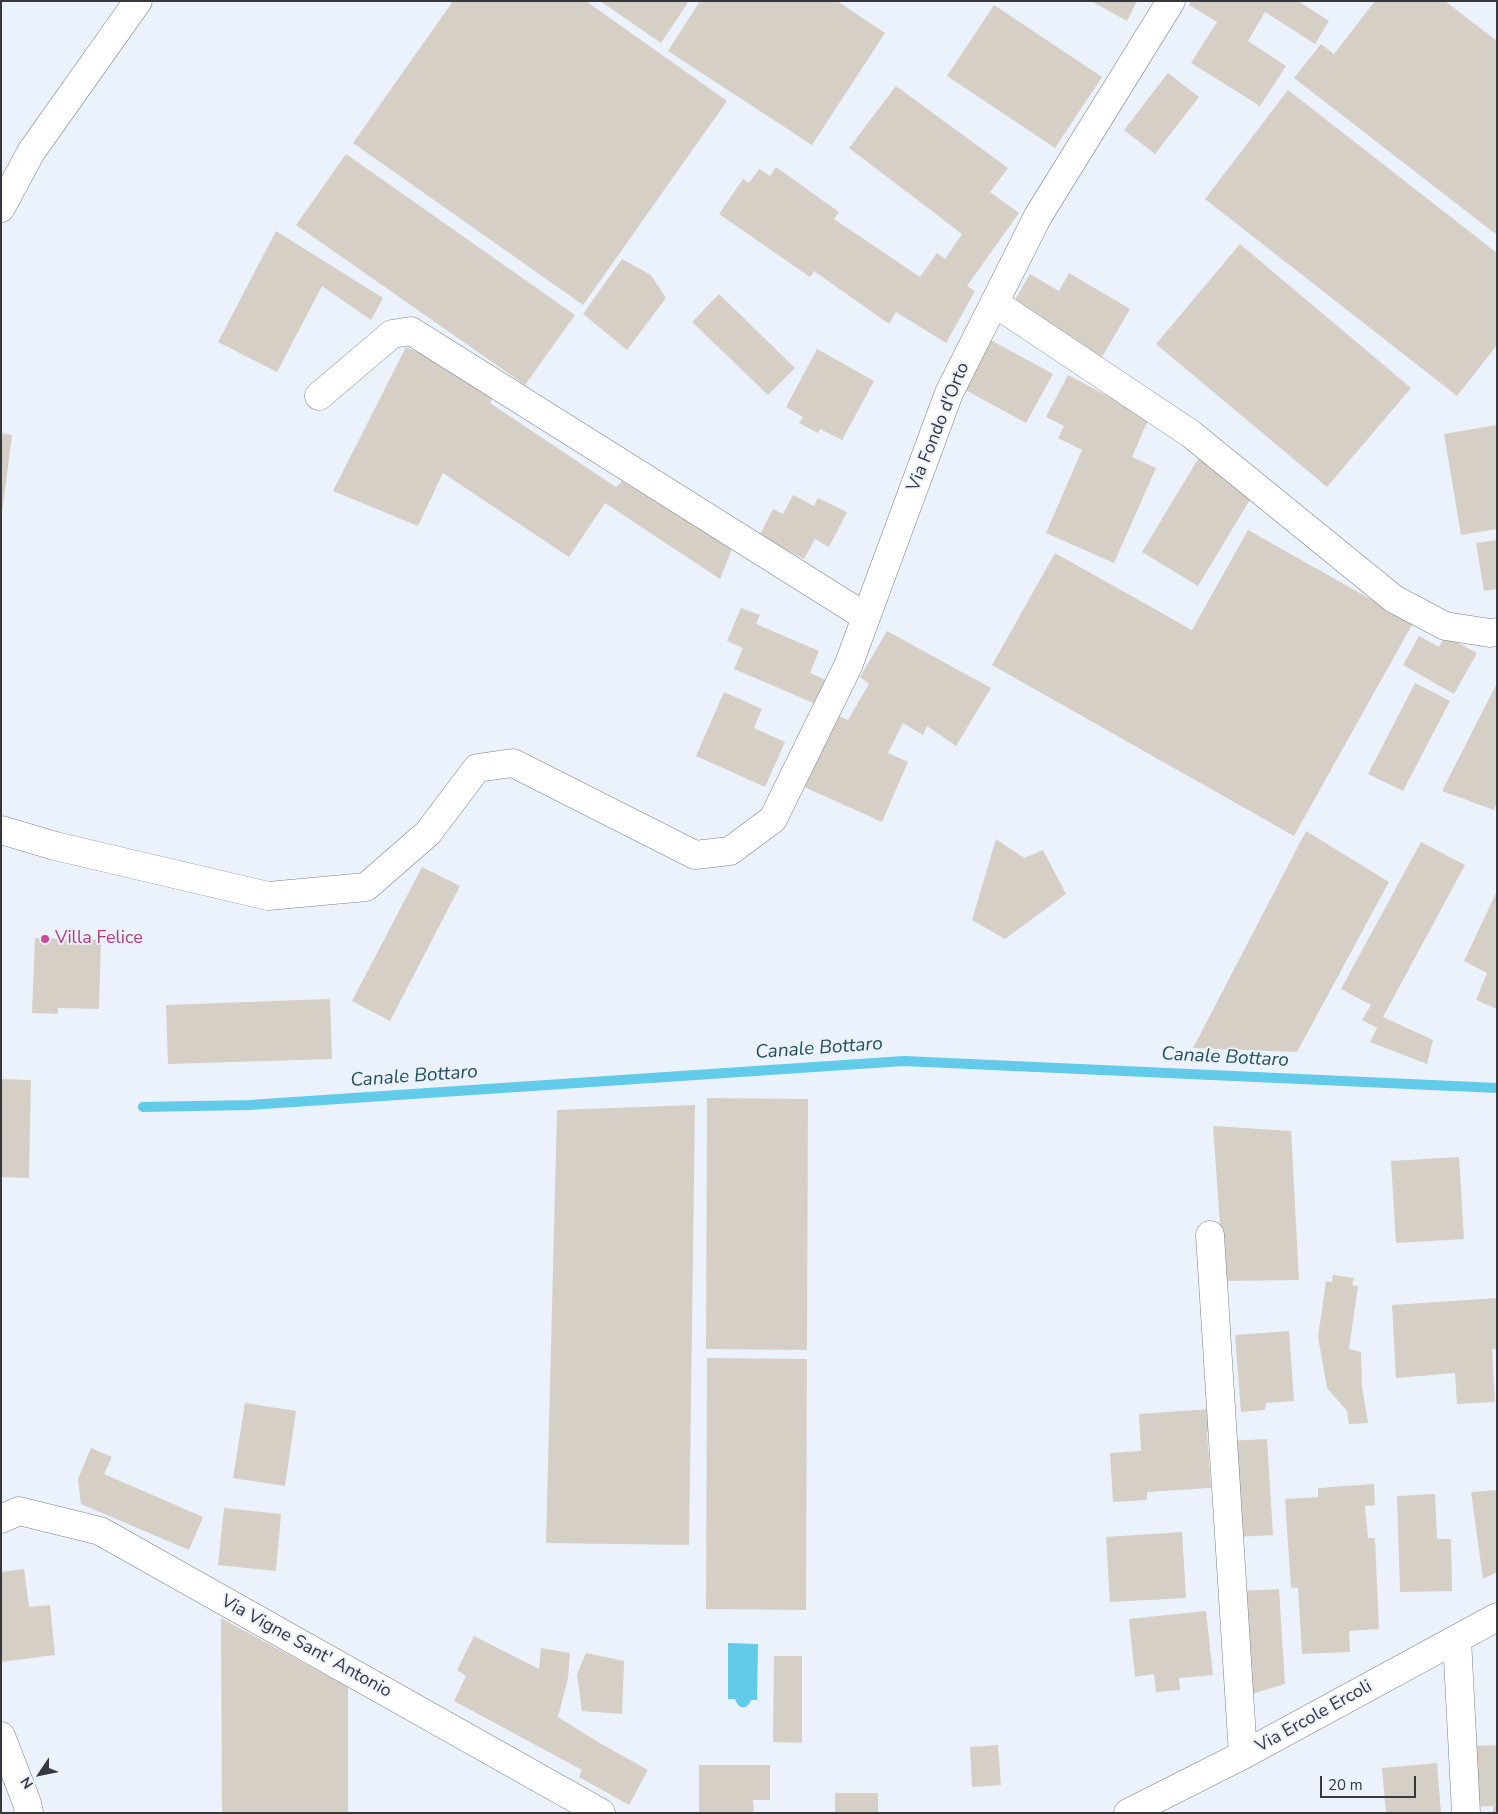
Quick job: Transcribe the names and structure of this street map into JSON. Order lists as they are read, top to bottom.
{
  "streets": {
    "street": ["Via Fondo d'Orto", "Via Vigne Sant' Antonio", "Via Ercole Ercoli"]
  },
  "water": ["Canale Bottaro"],
  "places": ["Villa Felice"],
  "scale_bar": "20 m",
  "north": "bottom left"
}
